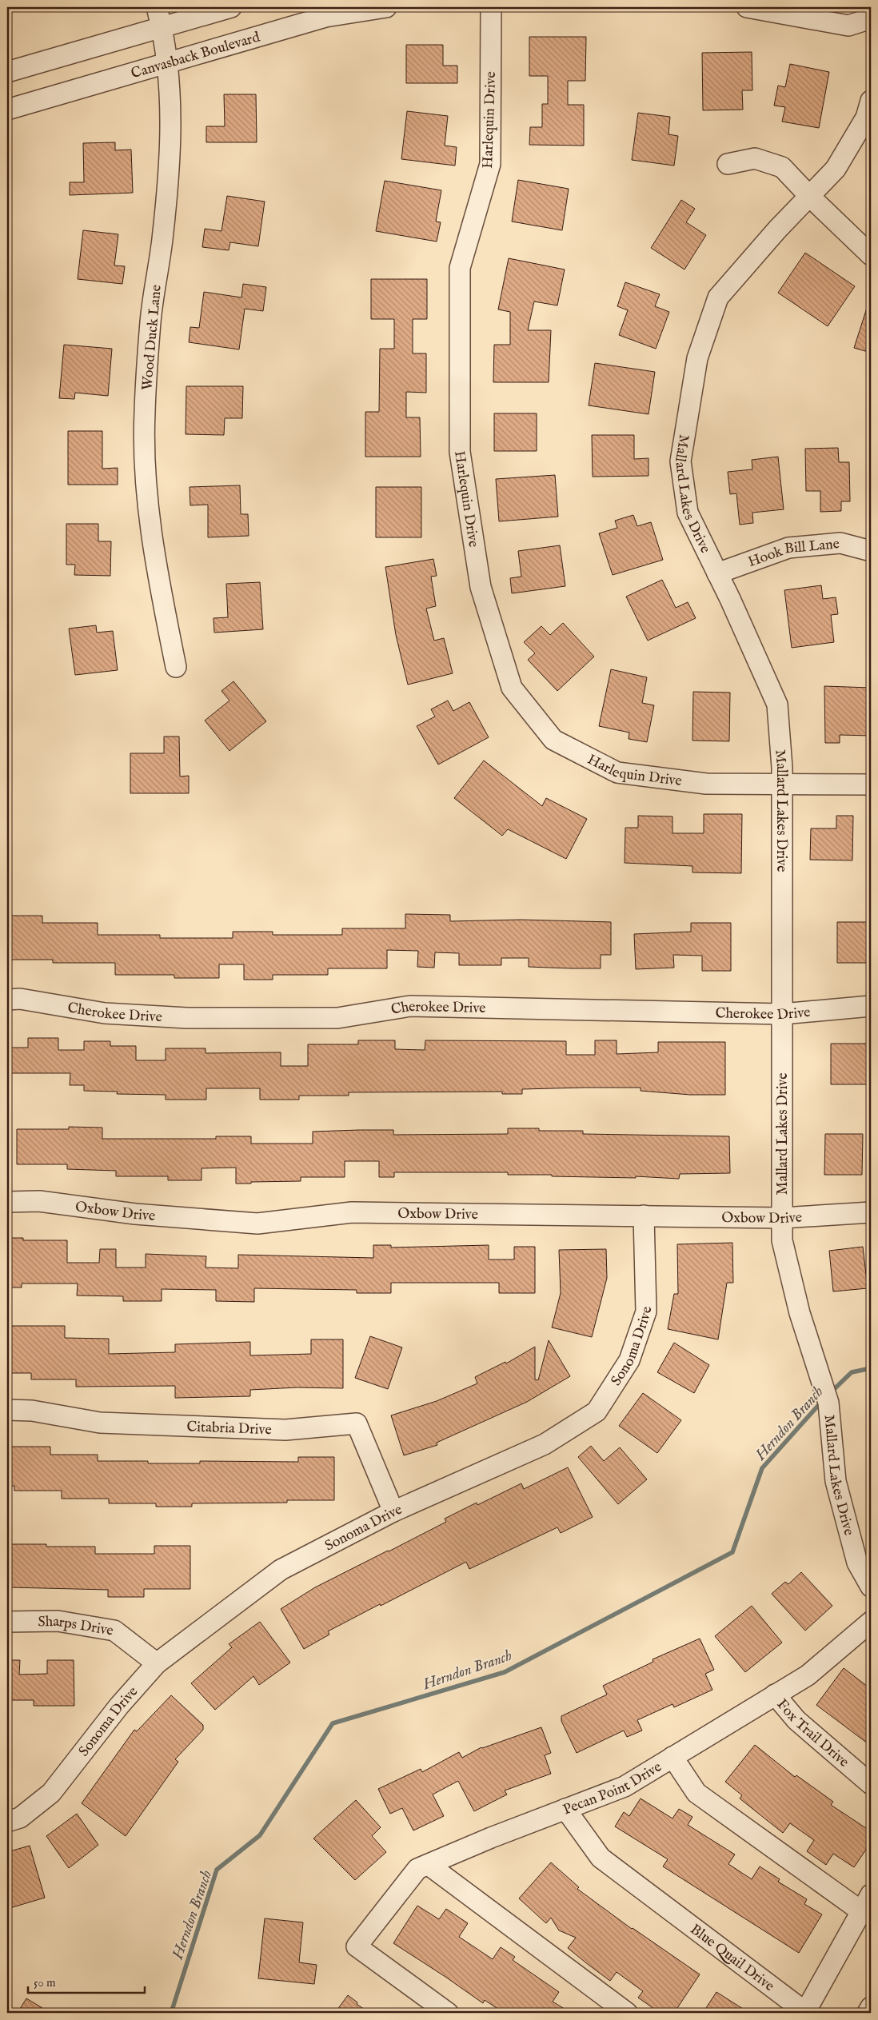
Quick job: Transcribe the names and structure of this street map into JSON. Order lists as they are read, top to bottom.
{
  "streets": {
    "street": [
      "Canvasback Boulevard",
      "Harlequin Drive",
      "Wood Duck Lane",
      "Mallard Lakes Drive",
      "Hook Bill Lane",
      "Cherokee Drive",
      "Oxbow Drive",
      "Sonoma Drive",
      "Citabria Drive",
      "Sharps Drive",
      "Fox Trail Drive",
      "Pecan Point Drive",
      "Blue Quail Drive"
    ]
  },
  "crossings": [
    ["Canvasback Boulevard", "Wood Duck Lane"],
    ["Harlequin Drive", "Mallard Lakes Drive"],
    ["Mallard Lakes Drive", "Hook Bill Lane"],
    ["Mallard Lakes Drive", "Cherokee Drive"],
    ["Mallard Lakes Drive", "Oxbow Drive"],
    ["Oxbow Drive", "Sonoma Drive"],
    ["Sonoma Drive", "Citabria Drive"],
    ["Sonoma Drive", "Sharps Drive"],
    ["Fox Trail Drive", "Pecan Point Drive"],
    ["Pecan Point Drive", "Blue Quail Drive"]
  ],
  "water": ["Herndon Branch"],
  "scale_bar": "50 m"
}
